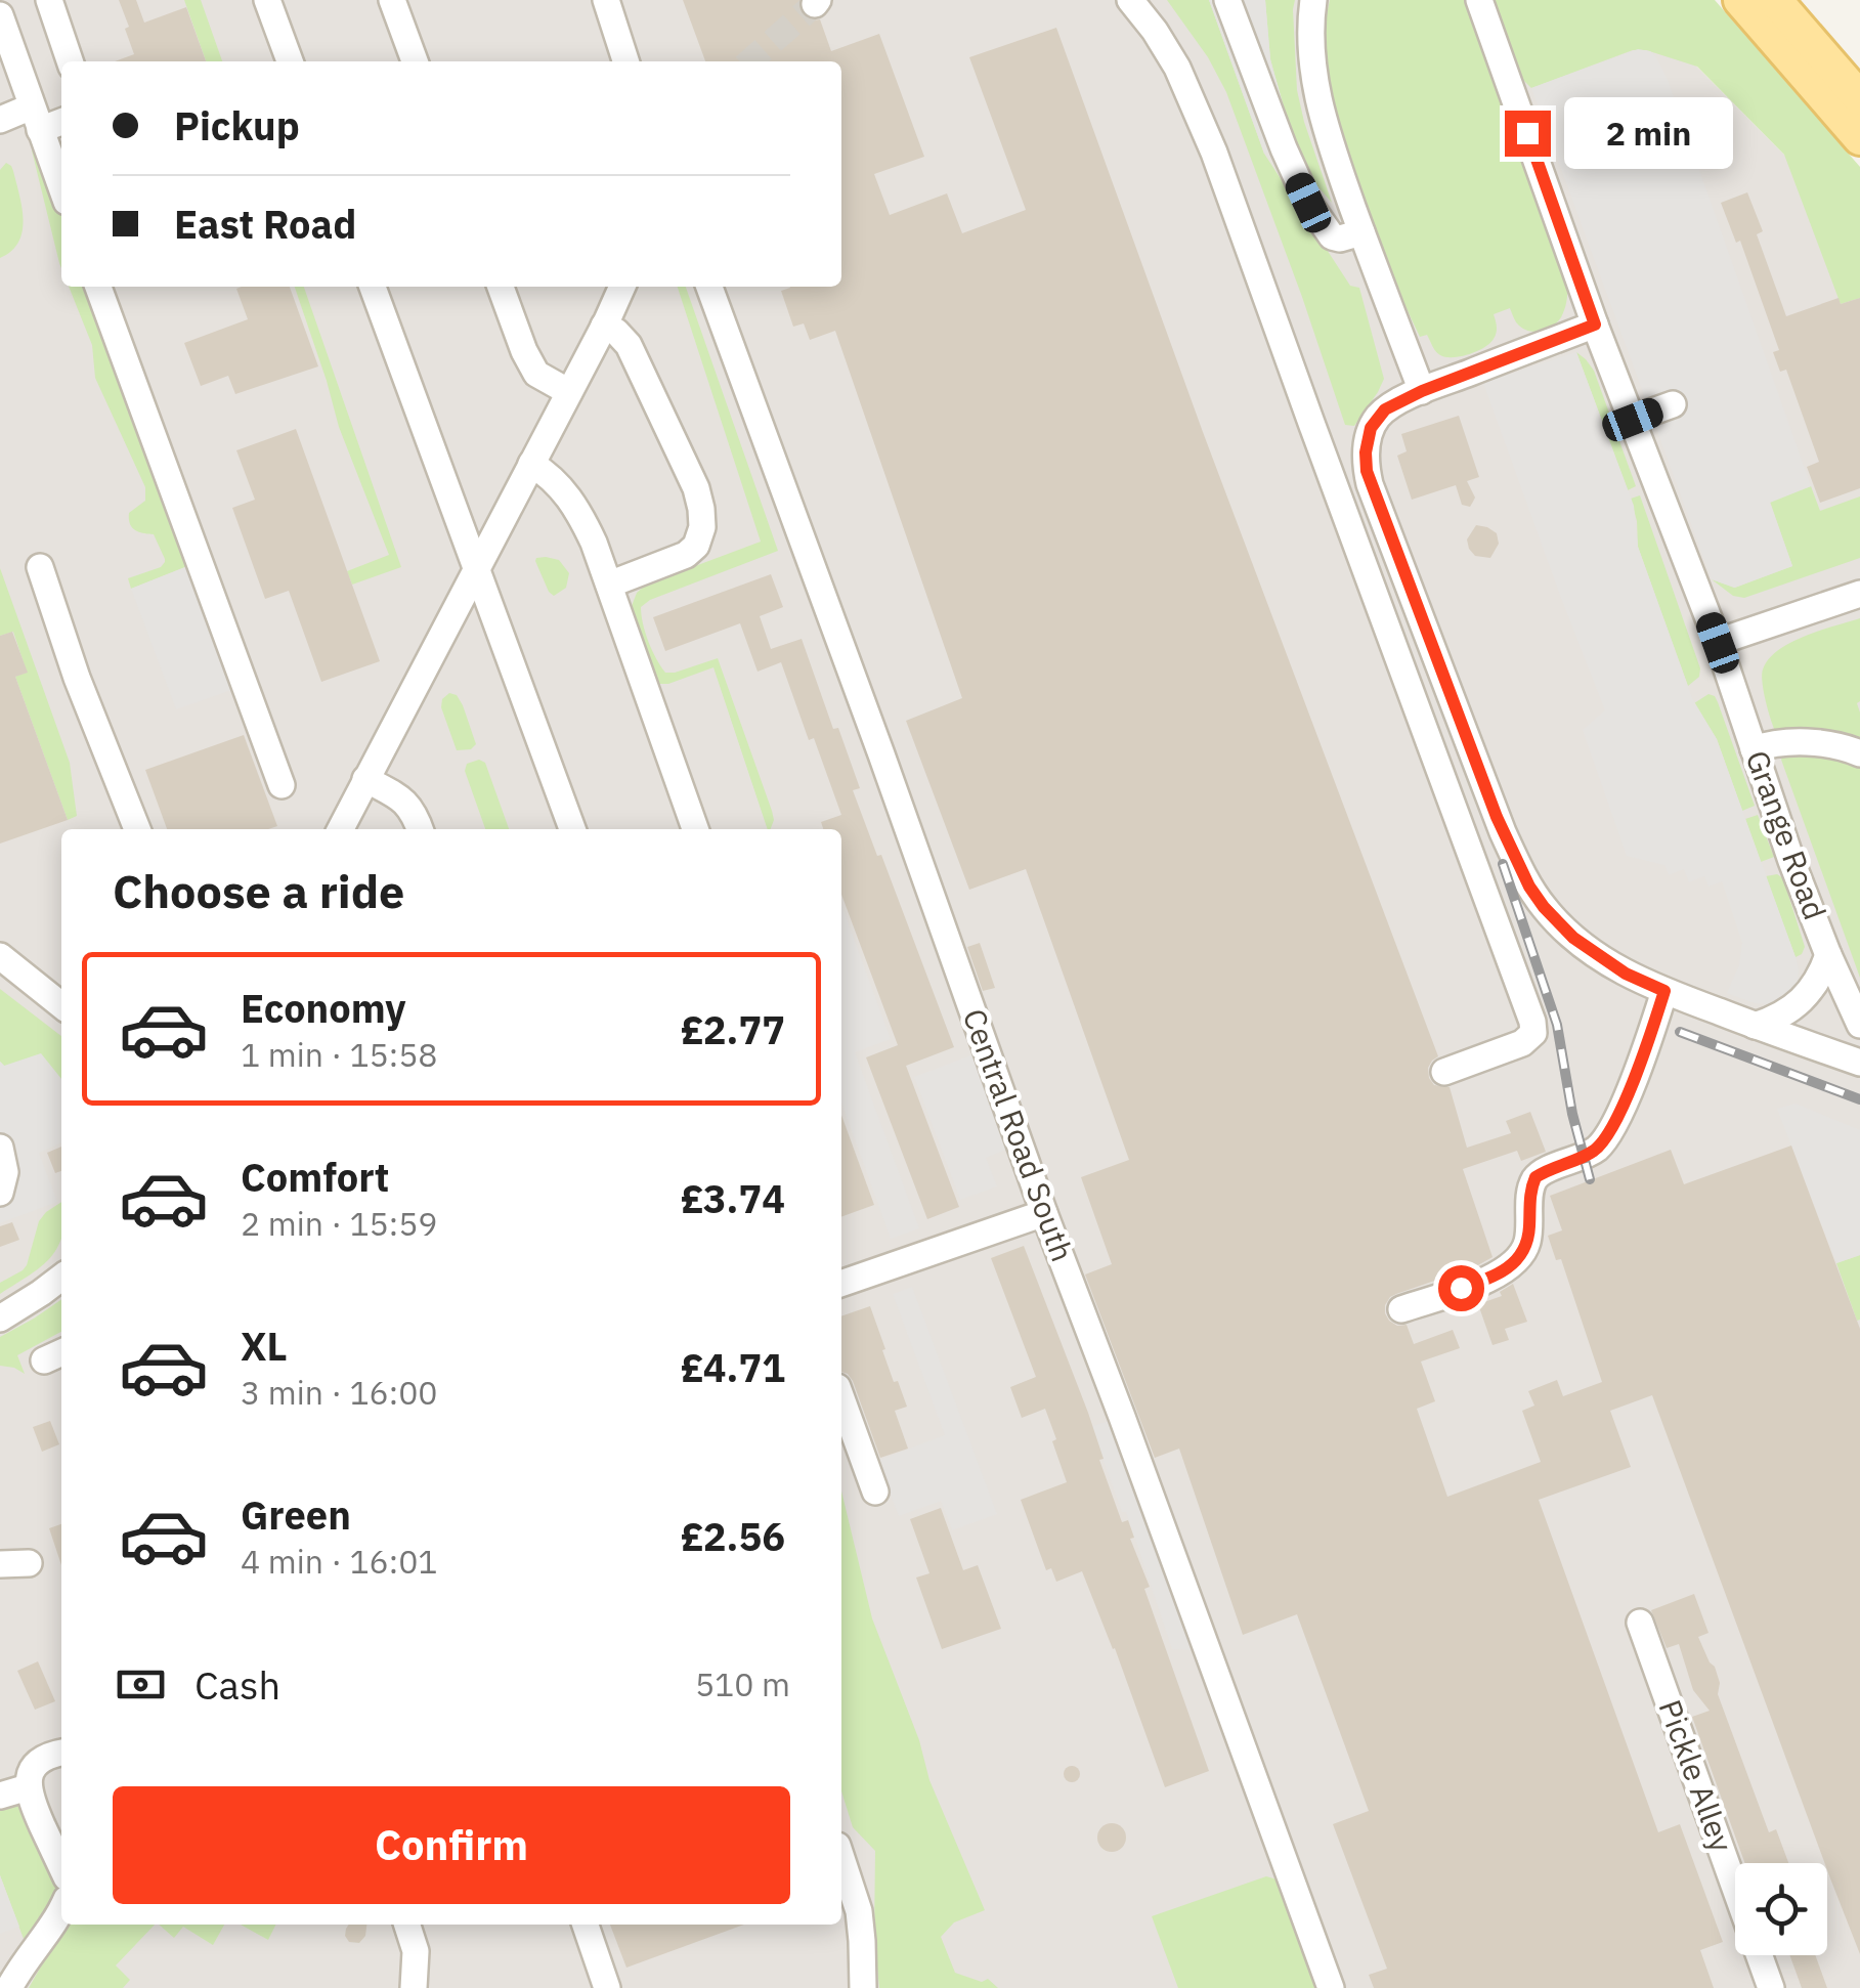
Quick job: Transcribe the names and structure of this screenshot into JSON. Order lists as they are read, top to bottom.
{
  "streets": {
    "lane": ["Grange Road", "Central Road South", "Pickle Alley"]
  },
  "page": {
    "banner": ["Pickup", "East Road"],
    "bubble": "2 min",
    "heading": "Choose a ride",
    "list": [
      {
        "name": "Economy",
        "note": "1 min · 15:58",
        "value": "£2.77"
      },
      {
        "name": "Comfort",
        "note": "2 min · 15:59",
        "value": "£3.74"
      },
      {
        "name": "XL",
        "note": "3 min · 16:00",
        "value": "£4.71"
      },
      {
        "name": "Green",
        "note": "4 min · 16:01",
        "value": "£2.56"
      }
    ],
    "pay": ["Cash", "510 m"],
    "buttons": "Confirm"
  }
}
